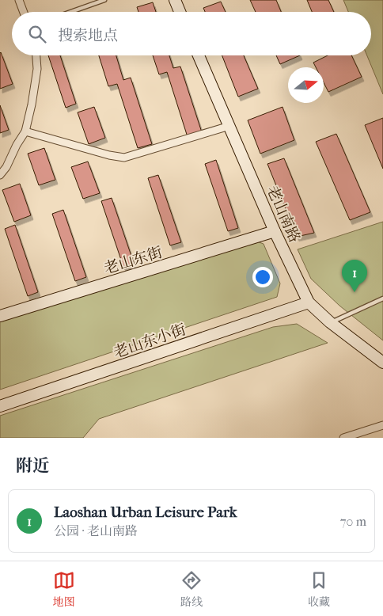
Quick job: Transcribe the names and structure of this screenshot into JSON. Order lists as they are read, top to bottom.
{
  "streets": {
    "street": ["老山南路", "老山东街", "老山东小街"]
  },
  "crossings": [
    ["老山南路", "老山东街"],
    ["老山南路", "老山东小街"]
  ],
  "north": "right",
  "page": {
    "search": "搜索地点",
    "pins": "1",
    "heading": "附近",
    "list": [
      {
        "mark": "1",
        "name": "Laoshan Urban Leisure Park",
        "note": "公园 · 老山南路",
        "value": "70 m"
      }
    ],
    "nav": ["地图", "路线", "收藏"]
  }
}
